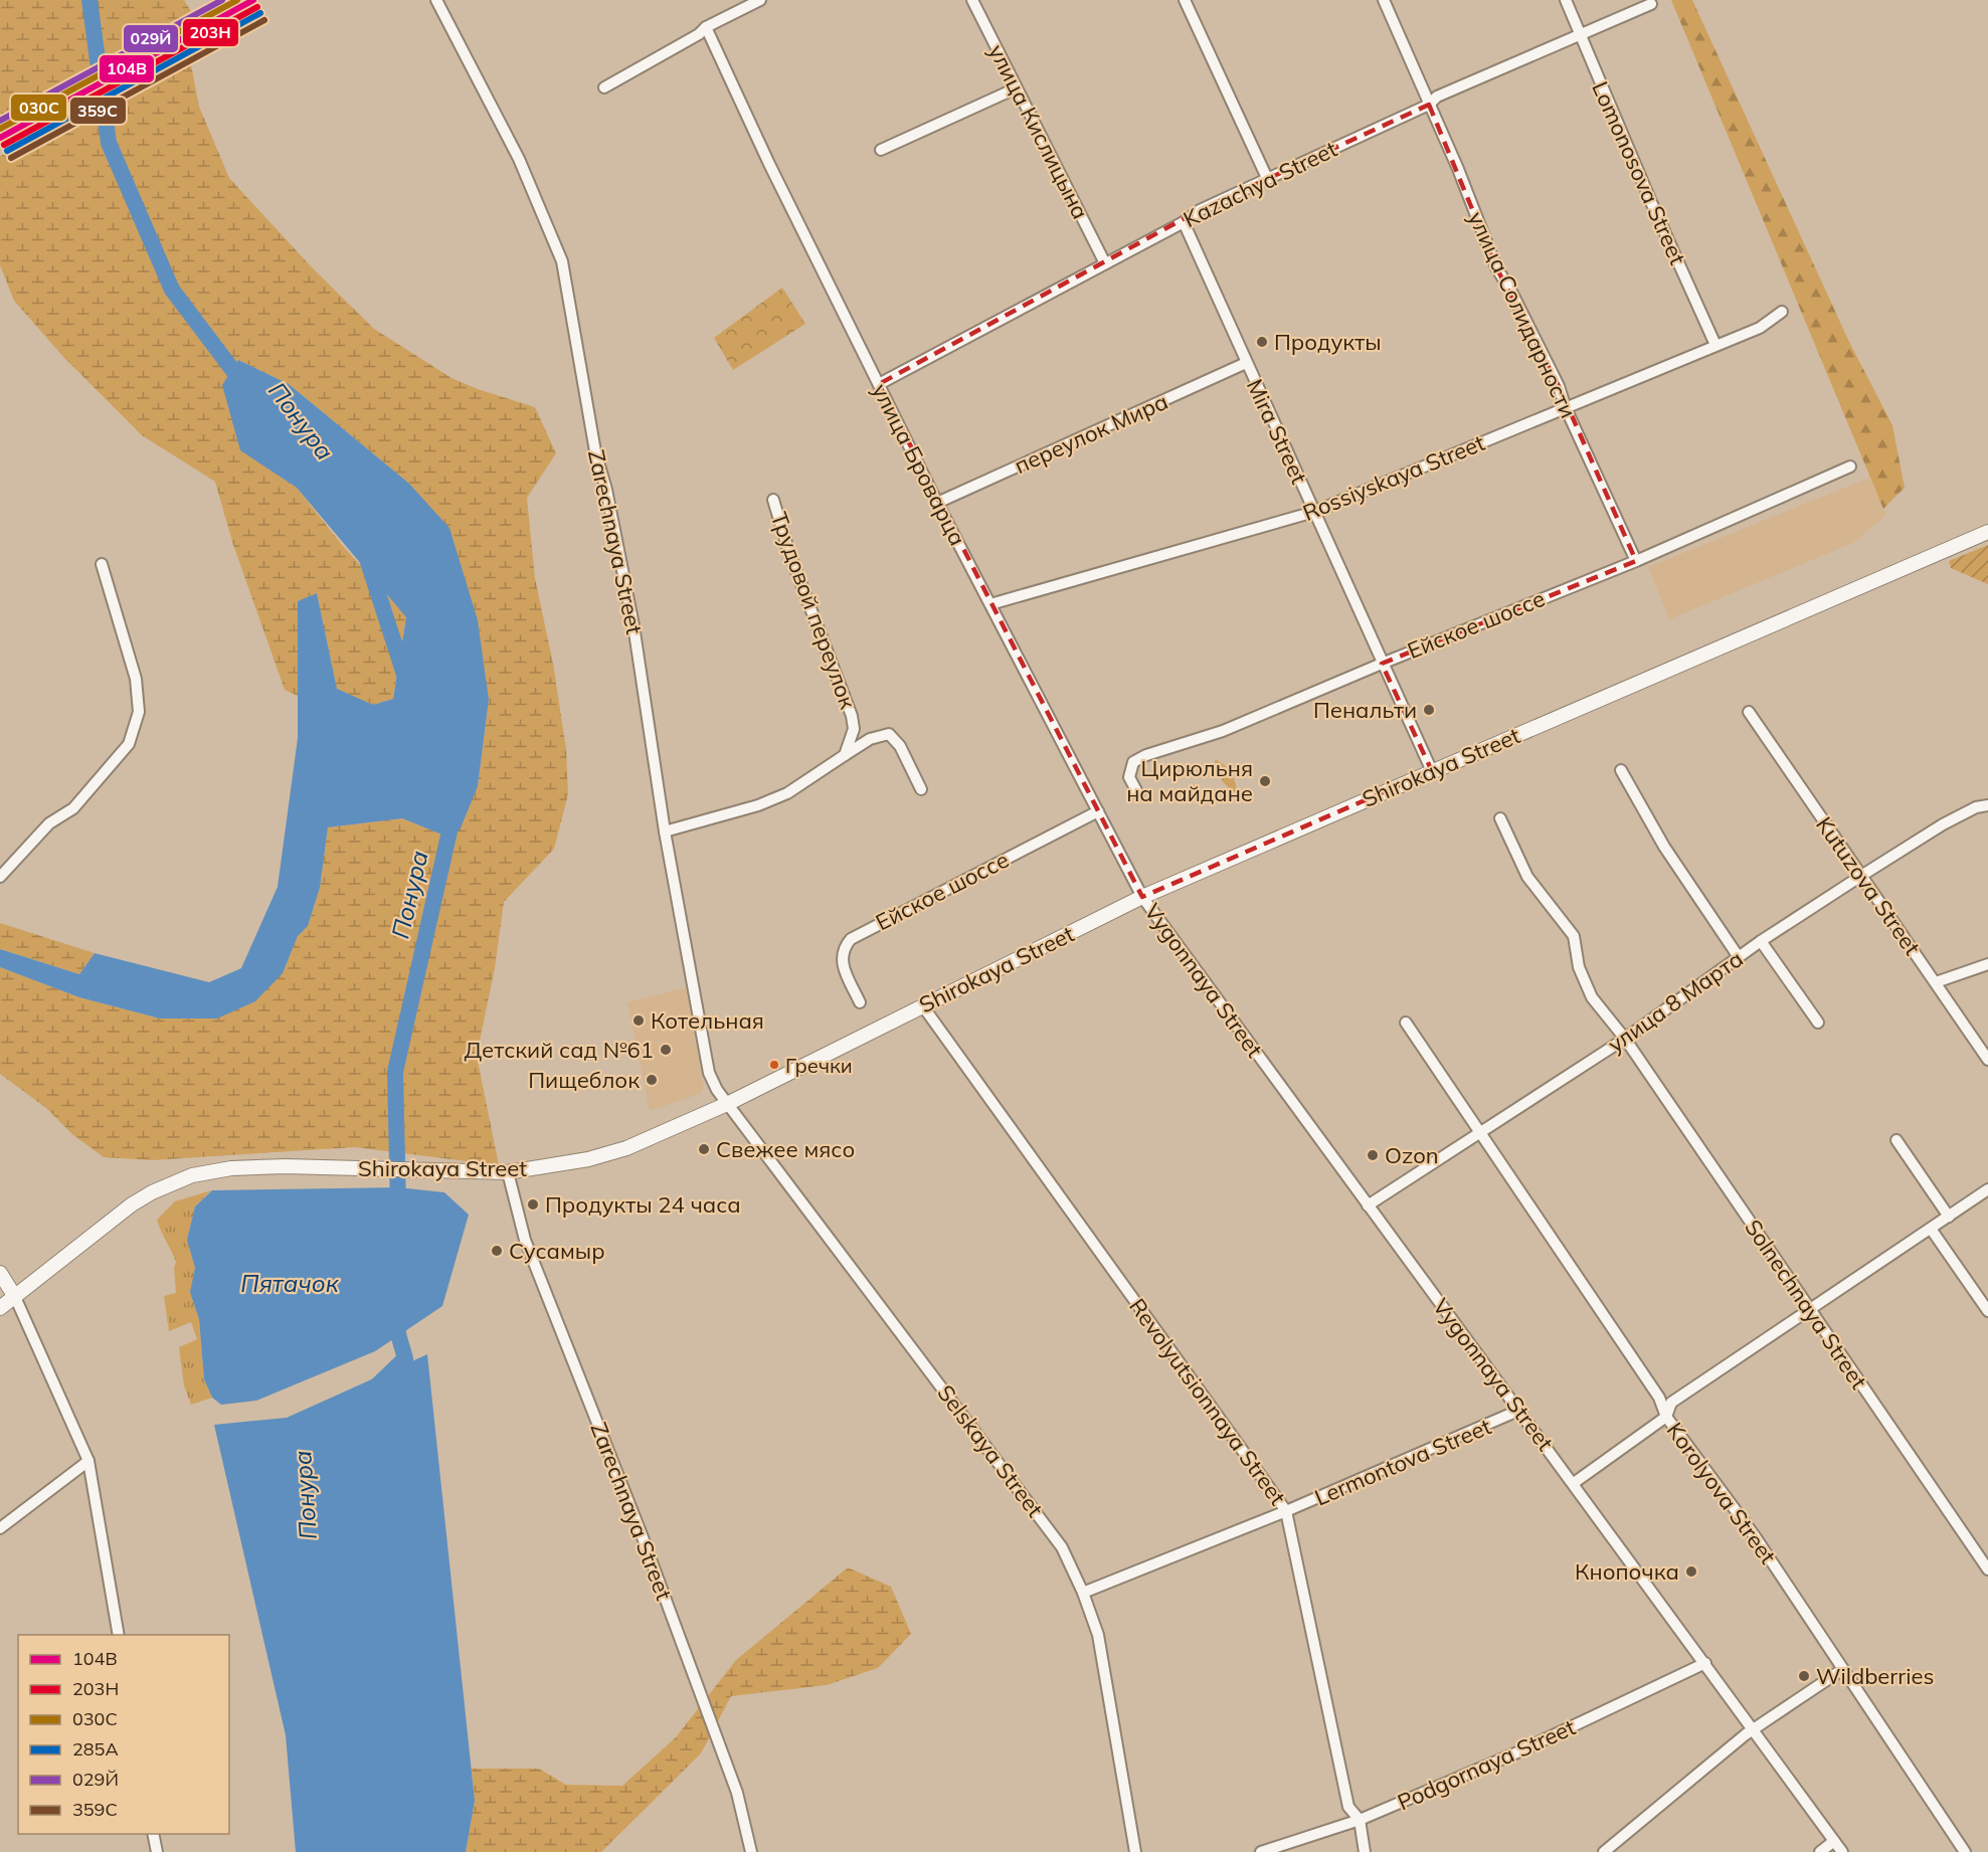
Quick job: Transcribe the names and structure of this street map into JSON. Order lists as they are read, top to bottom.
{
  "streets": {
    "main road": ["Shirokaya Street"],
    "street": [
      "улица Кислицына",
      "Lomonosova Street",
      "Kazachya Street",
      "улица Солидарности",
      "Mira Street",
      "переулок Мира",
      "улица Броварца",
      "Rossiyskaya Street",
      "Zarechnaya Street",
      "Трудовой переулок",
      "Ейское шоссе",
      "Kutuzova Street",
      "Vygonnaya Street",
      "улица 8 Марта",
      "Solnechnaya Street",
      "Revolyutsionnaya Street",
      "Selskaya Street",
      "Lermontova Street",
      "Korolyova Street",
      "Podgornaya Street"
    ]
  },
  "crossings": [
    ["улица Кислицына", "Kazachya Street"],
    ["Lomonosova Street", "Kazachya Street"],
    ["Lomonosova Street", "Rossiyskaya Street"],
    ["Kazachya Street", "улица Солидарности"],
    ["Kazachya Street", "Mira Street"],
    ["Kazachya Street", "улица Броварца"],
    ["улица Солидарности", "Rossiyskaya Street"],
    ["улица Солидарности", "Ейское шоссе"],
    ["Mira Street", "переулок Мира"],
    ["Mira Street", "Rossiyskaya Street"],
    ["Mira Street", "Ейское шоссе"],
    ["Mira Street", "Shirokaya Street"],
    ["переулок Мира", "улица Броварца"],
    ["улица Броварца", "Rossiyskaya Street"],
    ["улица Броварца", "Ейское шоссе"],
    ["улица Броварца", "Shirokaya Street"],
    ["улица Броварца", "Vygonnaya Street"],
    ["Zarechnaya Street", "Shirokaya Street"],
    ["Zarechnaya Street", "Selskaya Street"],
    ["Shirokaya Street", "Vygonnaya Street"],
    ["Shirokaya Street", "Revolyutsionnaya Street"],
    ["Shirokaya Street", "Selskaya Street"],
    ["Kutuzova Street", "улица 8 Марта"],
    ["Vygonnaya Street", "улица 8 Марта"],
    ["Vygonnaya Street", "Lermontova Street"],
    ["Vygonnaya Street", "Podgornaya Street"],
    ["улица 8 Марта", "Solnechnaya Street"],
    ["улица 8 Марта", "Korolyova Street"],
    ["Revolyutsionnaya Street", "Lermontova Street"],
    ["Revolyutsionnaya Street", "Podgornaya Street"],
    ["Selskaya Street", "Lermontova Street"]
  ],
  "water": ["Понура", "Пятачок"],
  "places": [
    "Продукты",
    "Пенальти",
    "Цирюльня на майдане",
    "Котельная",
    "Детский сад №61",
    "Гречки",
    "Пищеблок",
    "Свежее мясо",
    "Ozon",
    "Продукты 24 часа",
    "Сусамыр",
    "Кнопочка",
    "Wildberries"
  ],
  "lines": [
    "transit line 104В",
    "transit line 030C",
    "transit line 029Й",
    "transit line 203Н",
    "transit line 285А",
    "transit line 359С"
  ],
  "legend": [
    "104В",
    "203Н",
    "030C",
    "285А",
    "029Й",
    "359С"
  ]
}
